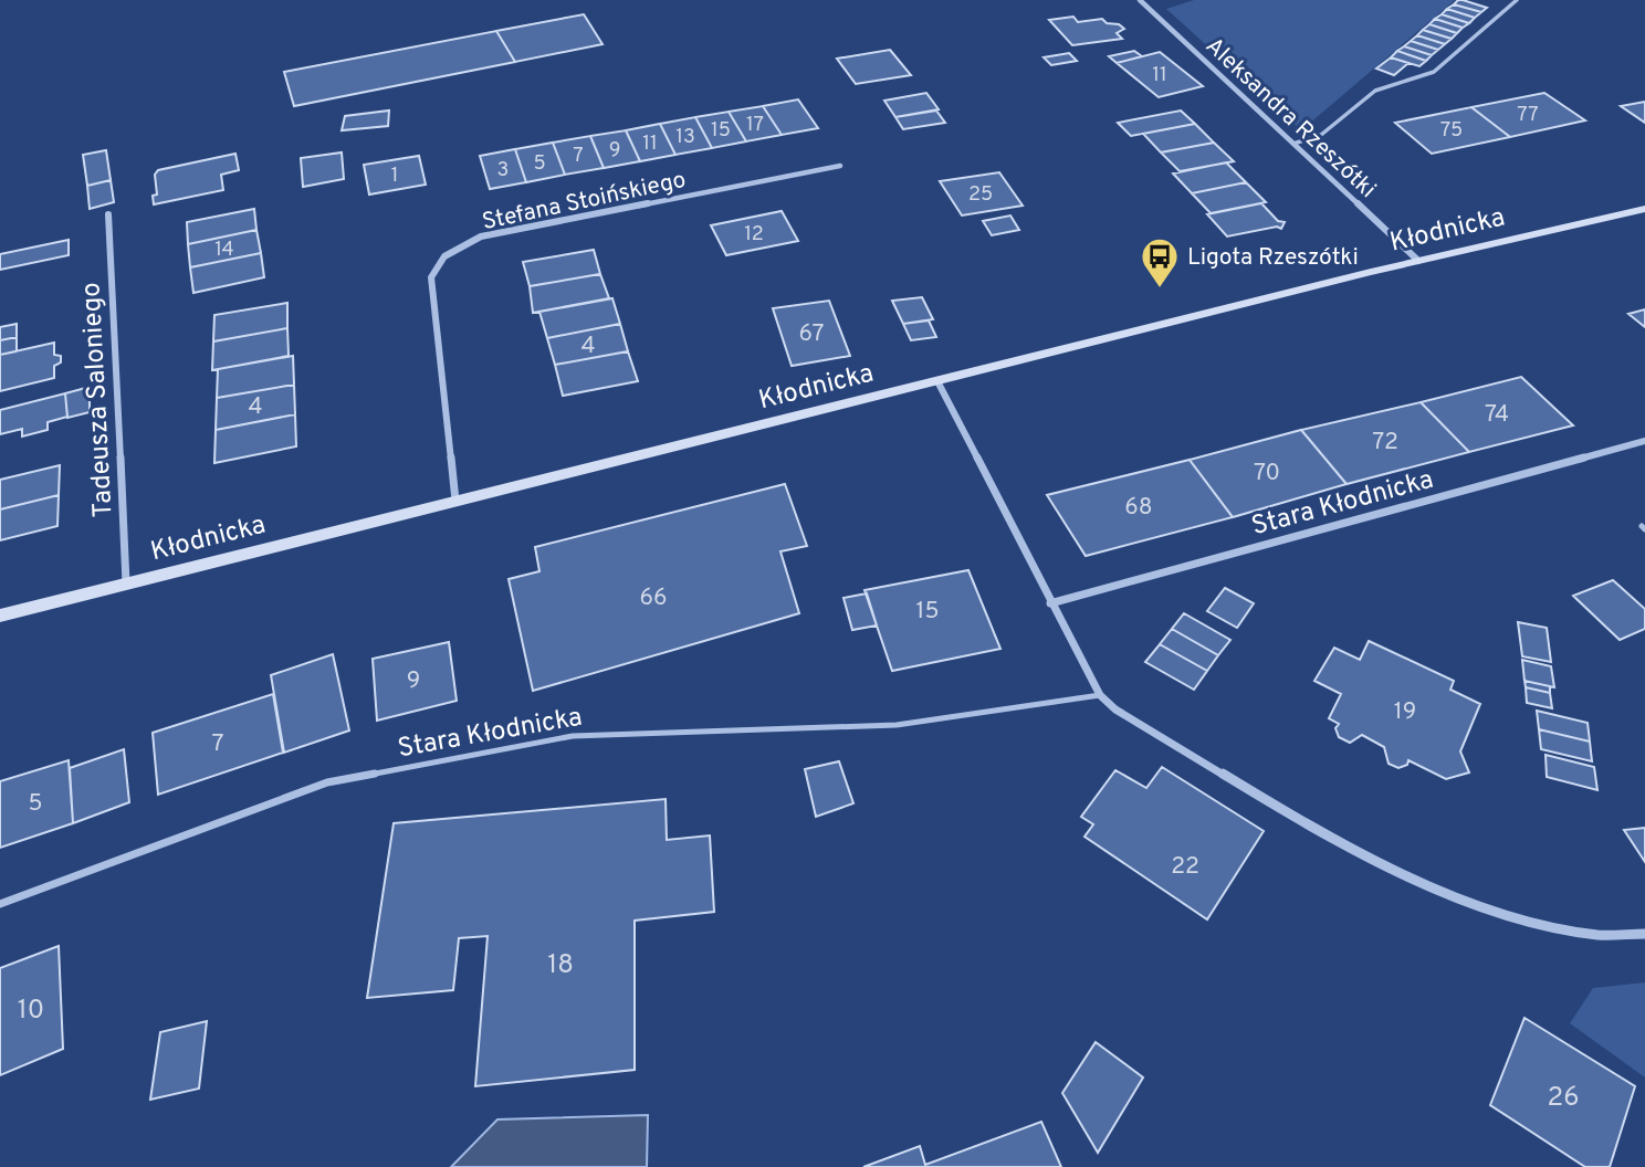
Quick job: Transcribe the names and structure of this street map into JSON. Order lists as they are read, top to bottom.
{
  "streets": {
    "street": [
      "Aleksandra Rzeszótki",
      "Stefana Stoińskiego",
      "Kłodnicka",
      "Tadeusza Saloniego",
      "Stara Kłodnicka"
    ]
  },
  "crossings": [
    ["Aleksandra Rzeszótki", "Kłodnicka"],
    ["Stefana Stoińskiego", "Kłodnicka"],
    ["Kłodnicka", "Tadeusza Saloniego"]
  ],
  "places": {
    "bus stop": ["Ligota Rzeszótki"]
  },
  "house_numbers": [
    "11",
    "77",
    "17",
    "15",
    "75",
    "13",
    "11",
    "9",
    "7",
    "5",
    "3",
    "1",
    "25",
    "12",
    "14",
    "67",
    "4",
    "4",
    "74",
    "72",
    "70",
    "68",
    "66",
    "15",
    "9",
    "19",
    "7",
    "5",
    "22",
    "18",
    "10",
    "26"
  ]
}
